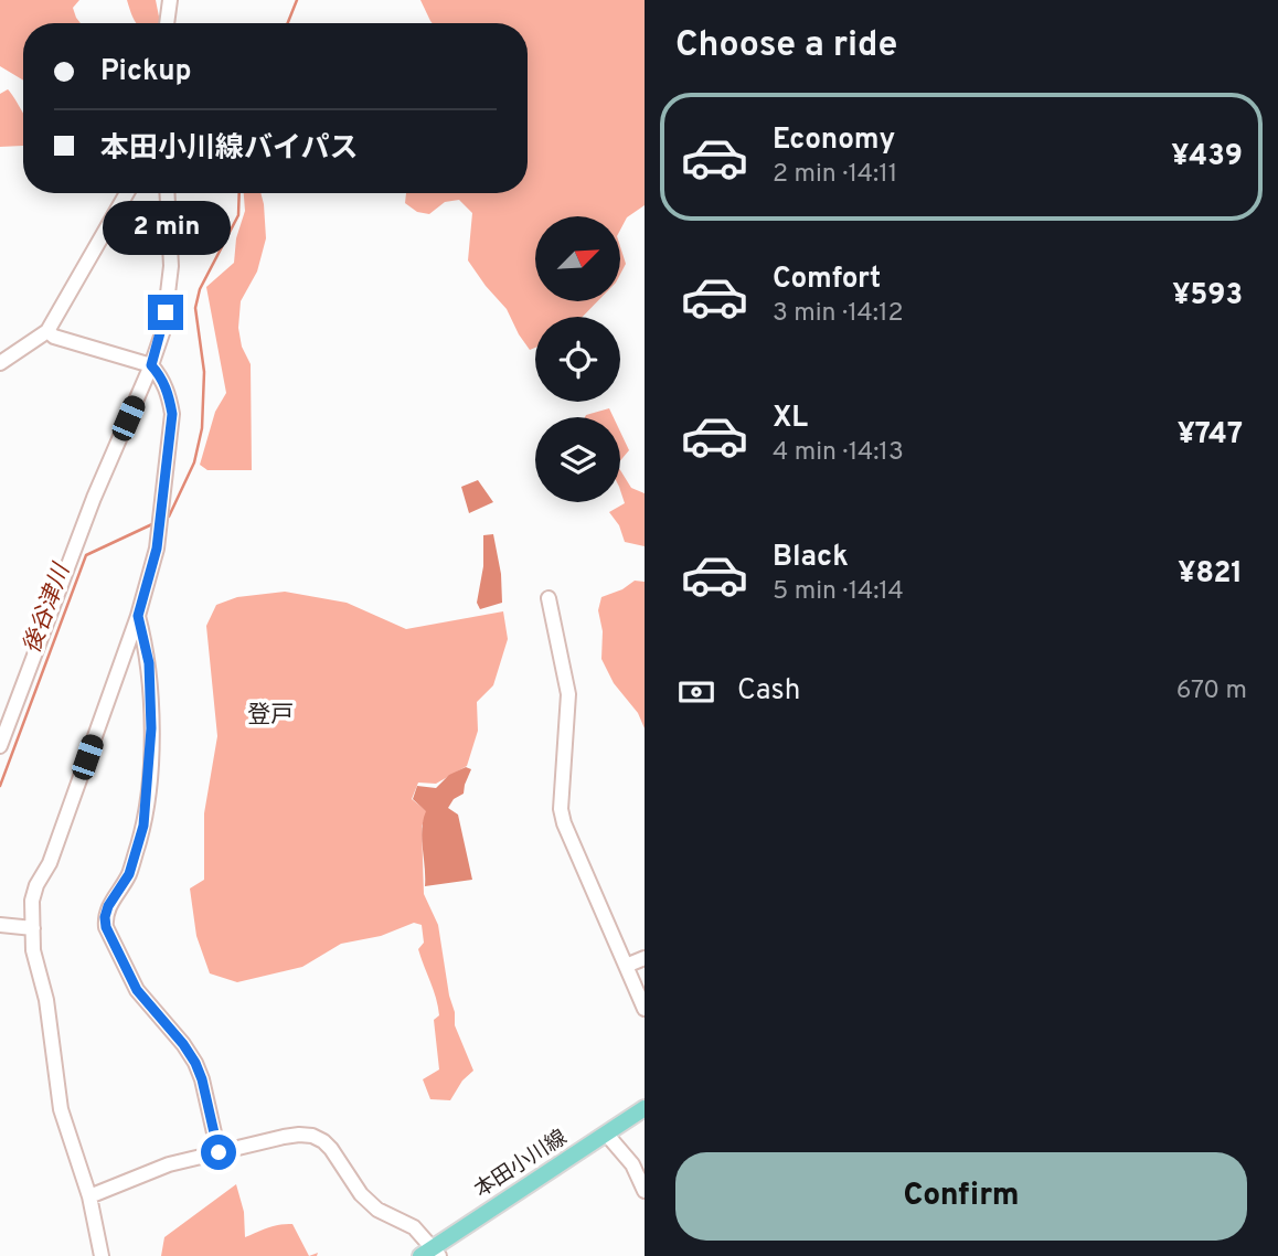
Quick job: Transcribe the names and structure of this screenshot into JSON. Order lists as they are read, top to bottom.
{
  "streets": {
    "main road": ["本田小川線"]
  },
  "districts": ["登戸"],
  "water": ["後谷津川"],
  "north": "top right",
  "page": {
    "heading": "Choose a ride",
    "banner": ["Pickup", "本田小川線バイパス"],
    "list": [
      {
        "name": "Economy",
        "note": "2 min · 14:11",
        "value": "¥439"
      },
      {
        "name": "Comfort",
        "note": "3 min · 14:12",
        "value": "¥593"
      },
      {
        "name": "XL",
        "note": "4 min · 14:13",
        "value": "¥747"
      },
      {
        "name": "Black",
        "note": "5 min · 14:14",
        "value": "¥821"
      }
    ],
    "bubble": "2 min",
    "pay": ["Cash", "670 m"],
    "buttons": "Confirm"
  }
}
